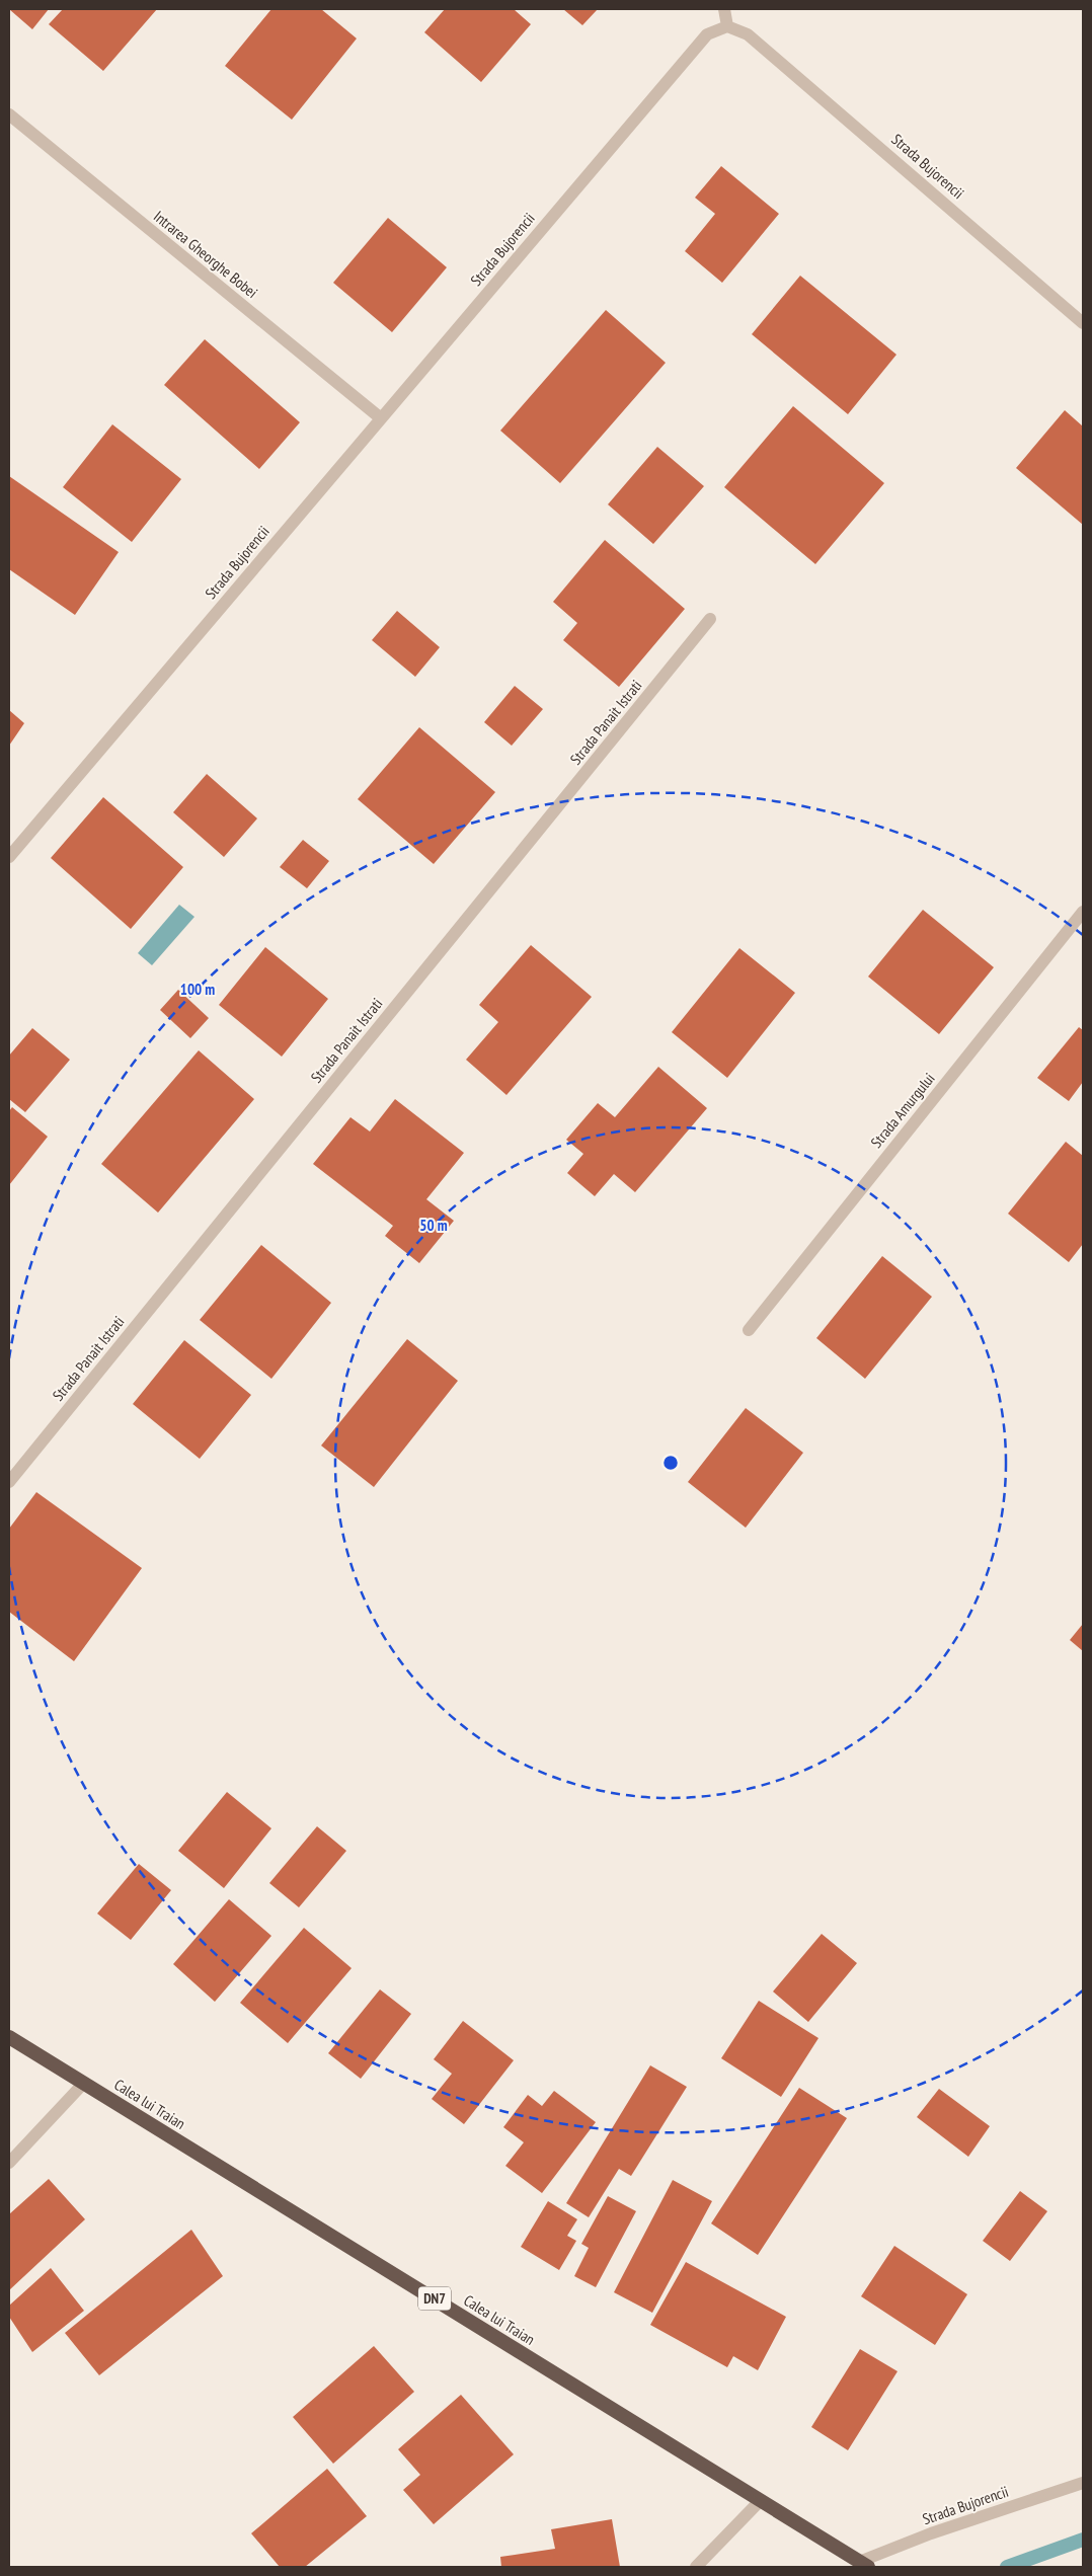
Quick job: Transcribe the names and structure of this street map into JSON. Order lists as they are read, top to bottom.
{
  "streets": {
    "highway": ["Calea lui Traian", "DN7"],
    "street": [
      "Strada Bujorencii",
      "Intrarea Gheorghe Bobei",
      "Strada Panait Istrati",
      "Strada Amurgului"
    ]
  },
  "crossings": [
    ["Strada Bujorencii", "Intrarea Gheorghe Bobei"],
    ["Strada Bujorencii", "Calea lui Traian"]
  ],
  "rings": ["100 m", "50 m"]
}
